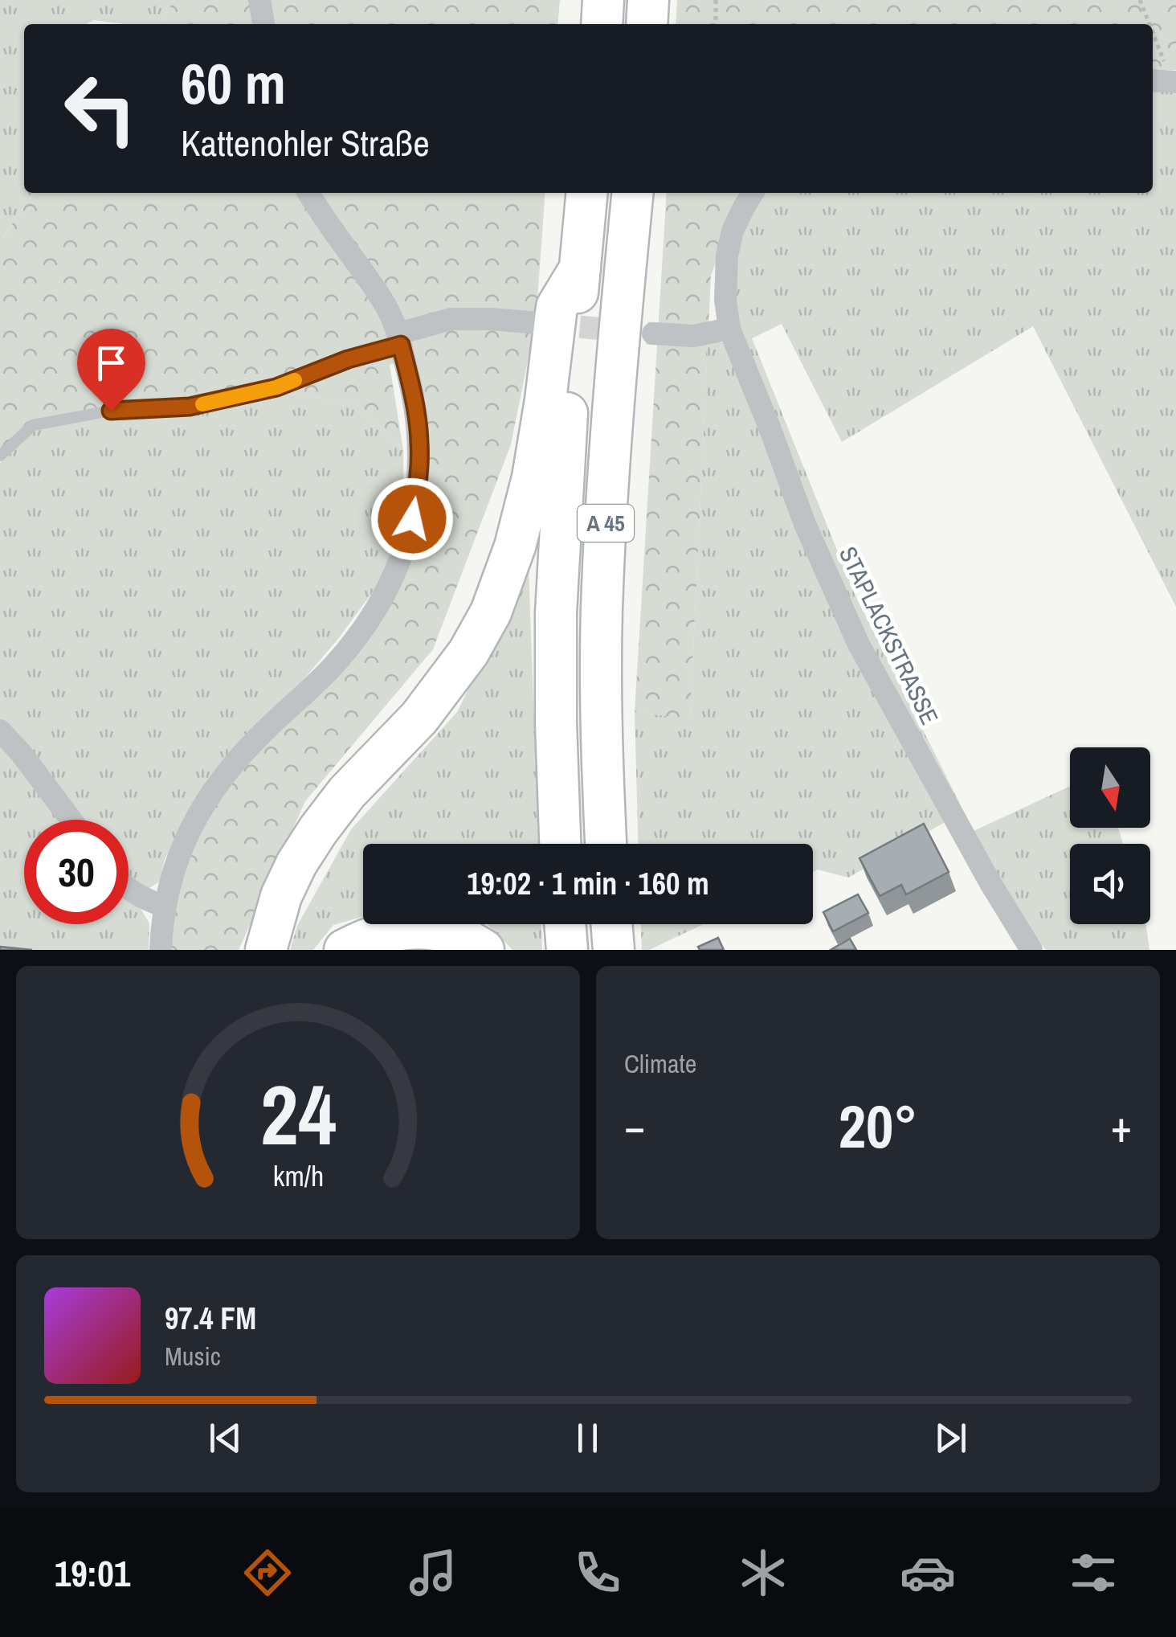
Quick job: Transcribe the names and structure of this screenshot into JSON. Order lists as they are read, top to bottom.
{
  "streets": {
    "highway": ["A 45"],
    "street": ["STAPLACKSTRASSE"]
  },
  "north": "bottom",
  "page": {
    "turn": ["60 m", "Kattenohler Straße"],
    "limit": "30",
    "trip": "19:02 · 1 min · 160 m",
    "tile": "Climate",
    "heat": ["−", "20°", "+"],
    "song": ["97.4 FM", "Music"],
    "tabs": "19:01",
    "gauge": ["24", "km/h"]
  }
}
